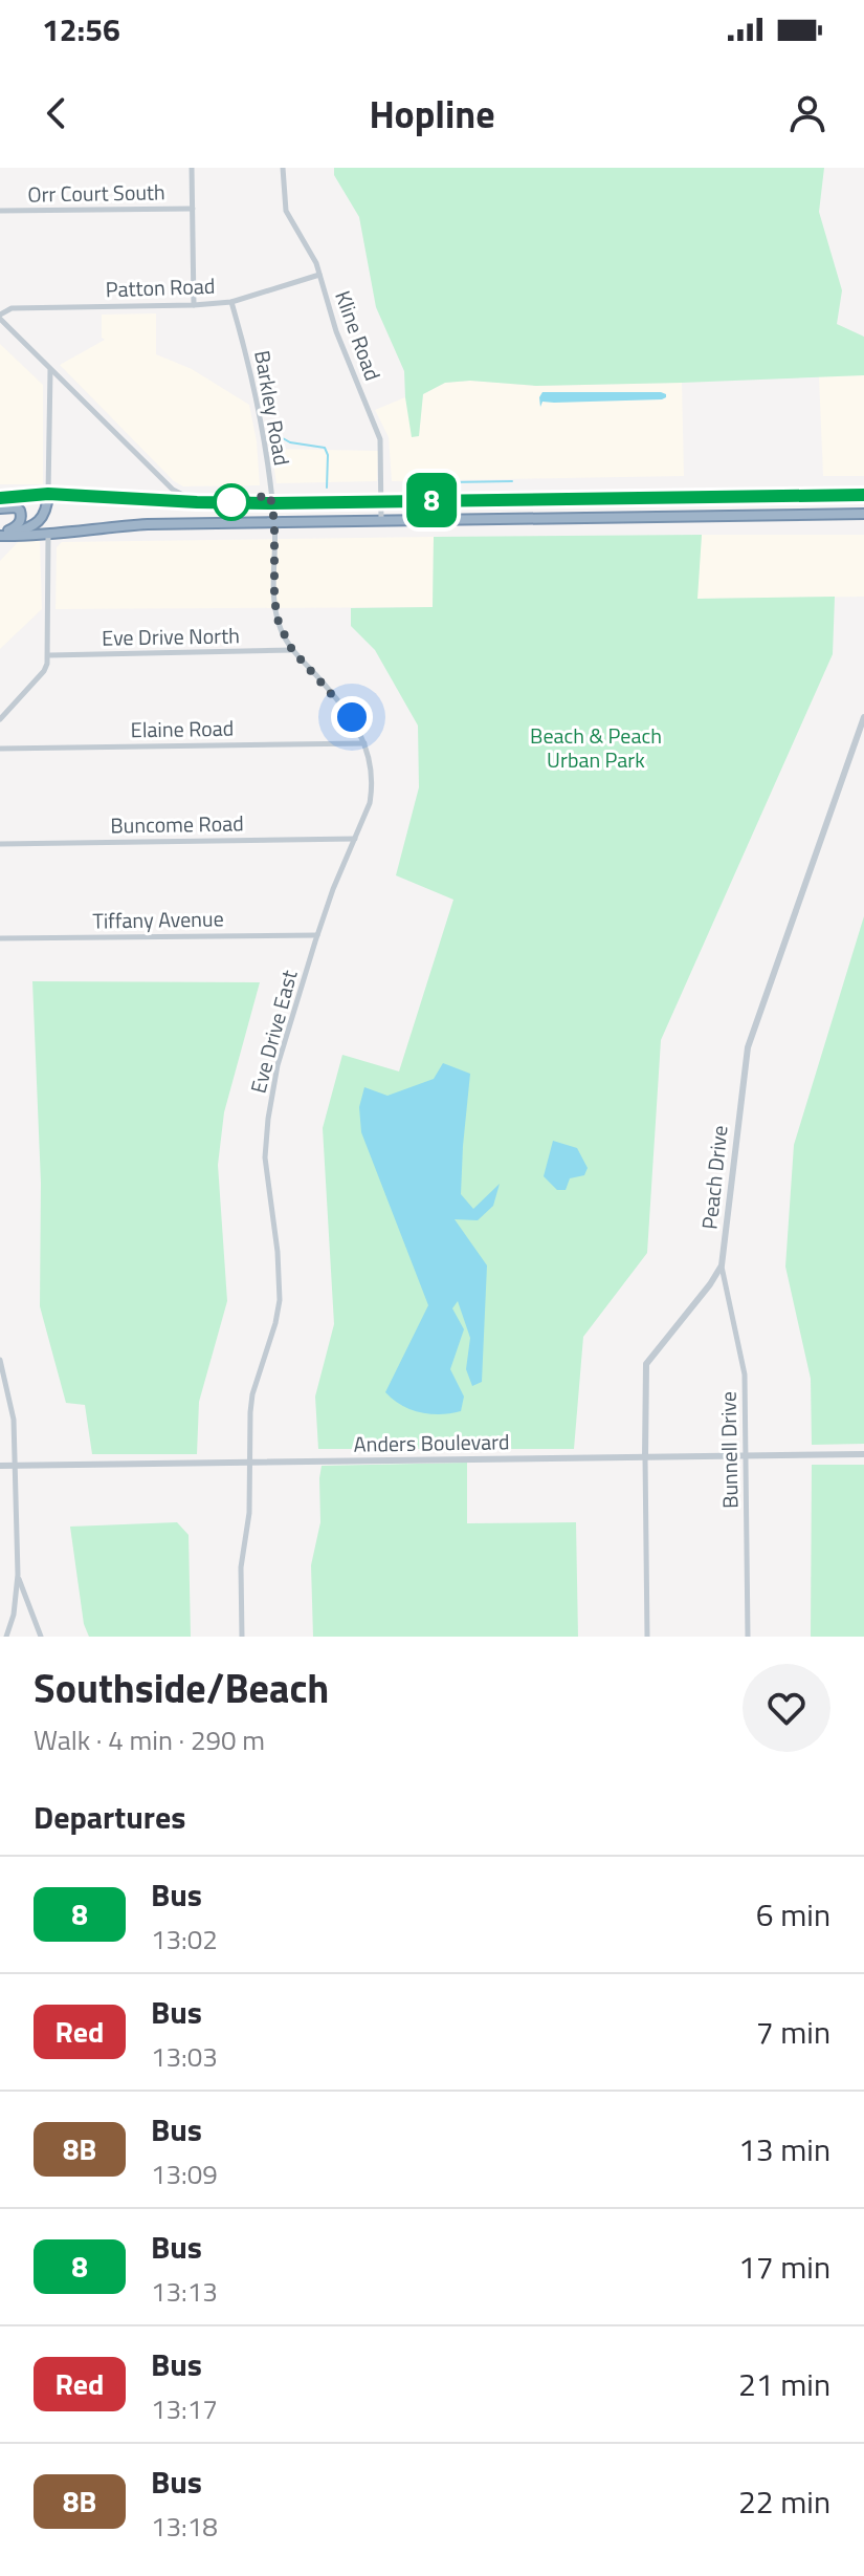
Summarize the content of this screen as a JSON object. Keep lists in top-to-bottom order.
{
  "streets": {
    "street": [
      "Orr Court South",
      "Patton Road",
      "Kline Road",
      "Barkley Road",
      "Eve Drive North",
      "Elaine Road",
      "Buncome Road",
      "Tiffany Avenue",
      "Eve Drive East",
      "Peach Drive",
      "Anders Boulevard",
      "Bunnell Drive"
    ]
  },
  "crossings": [
    ["Patton Road", "Kline Road"],
    ["Patton Road", "Barkley Road"],
    ["Barkley Road", "Eve Drive East"],
    ["Eve Drive North", "Eve Drive East"],
    ["Elaine Road", "Eve Drive East"],
    ["Buncome Road", "Eve Drive East"],
    ["Tiffany Avenue", "Eve Drive East"],
    ["Eve Drive East", "Anders Boulevard"],
    ["Peach Drive", "Anders Boulevard"],
    ["Peach Drive", "Bunnell Drive"],
    ["Anders Boulevard", "Bunnell Drive"]
  ],
  "parks": ["Beach & Peach Urban Park"],
  "lines": ["bus line 8"],
  "page": {
    "status": "12:56",
    "header": "Hopline",
    "on_map": "8",
    "heading": [
      ["Southside/Beach", "Walk · 4 min · 290 m"],
      "Departures"
    ],
    "list": [
      {
        "mark": "8",
        "name": "Bus",
        "note": "13:02",
        "value": "6 min"
      },
      {
        "mark": "Red",
        "name": "Bus",
        "note": "13:03",
        "value": "7 min"
      },
      {
        "mark": "8B",
        "name": "Bus",
        "note": "13:09",
        "value": "13 min"
      },
      {
        "mark": "8",
        "name": "Bus",
        "note": "13:13",
        "value": "17 min"
      },
      {
        "mark": "Red",
        "name": "Bus",
        "note": "13:17",
        "value": "21 min"
      },
      {
        "mark": "8B",
        "name": "Bus",
        "note": "13:18",
        "value": "22 min"
      }
    ]
  }
}
